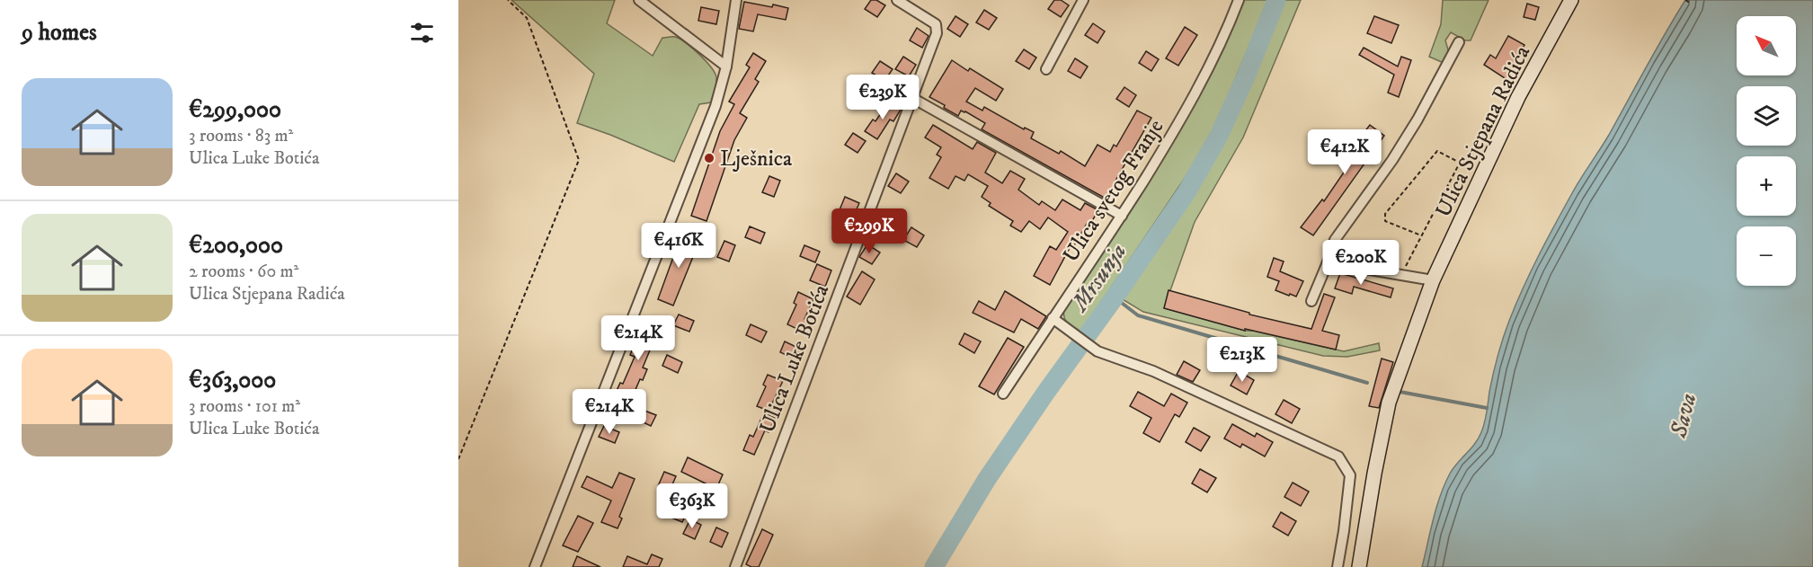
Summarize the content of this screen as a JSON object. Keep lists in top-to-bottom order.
{
  "streets": {
    "main road": ["Ulica Stjepana Radića"],
    "street": ["Ulica svetog Franje", "Ulica Luke Botića"]
  },
  "water": ["Mrsunja", "Sava"],
  "places": ["Lješnica"],
  "north": "top left",
  "page": {
    "heading": "9 homes",
    "map_buttons": ["+", "−"],
    "list": [
      {
        "name": "€299,000",
        "note": "3 rooms · 83 m² · Ulica Luke Botića"
      },
      {
        "name": "€200,000",
        "note": "2 rooms · 60 m² · Ulica Stjepana Radića"
      },
      {
        "name": "€363,000",
        "note": "3 rooms · 101 m² · Ulica Luke Botića"
      }
    ],
    "price": [
      "€239K",
      "€412K",
      "€299K",
      "€416K",
      "€200K",
      "€214K",
      "€213K",
      "€214K",
      "€363K"
    ]
  }
}
